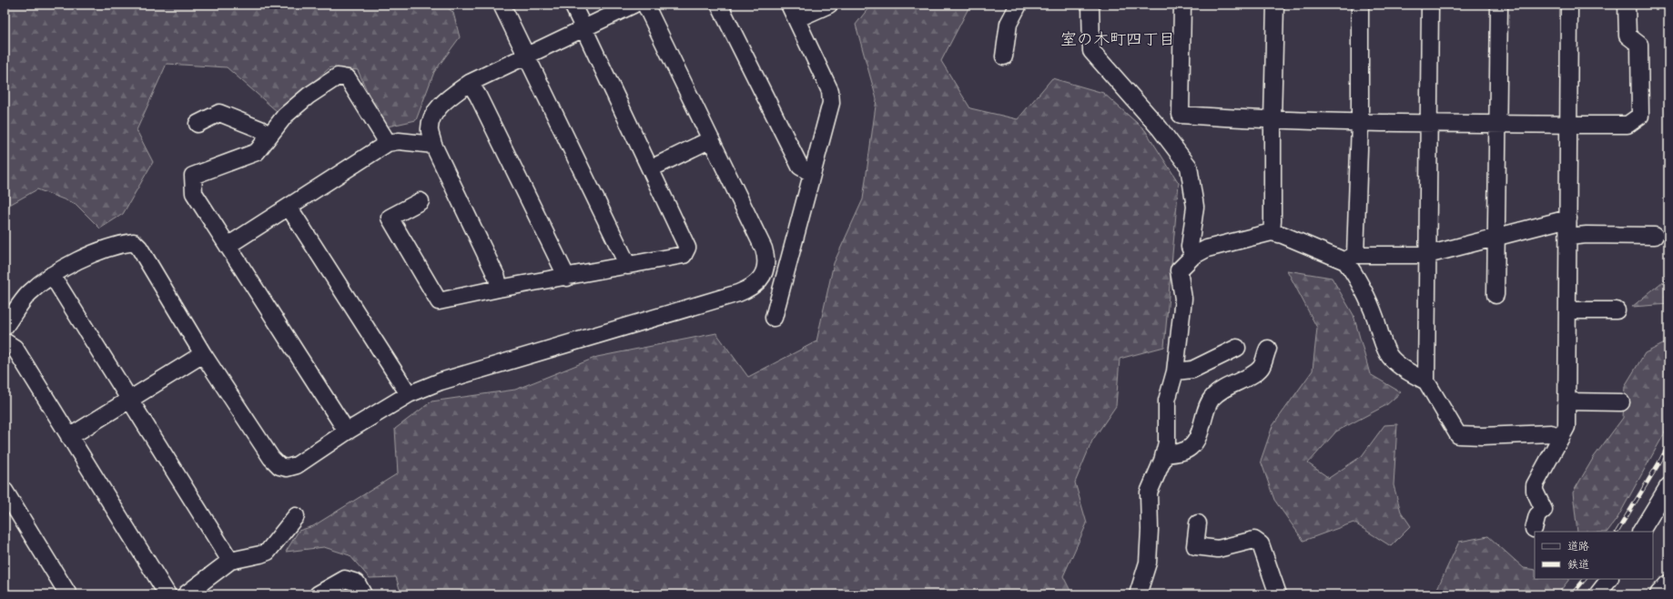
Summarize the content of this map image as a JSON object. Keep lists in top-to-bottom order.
{
  "districts": ["室の木町四丁目"],
  "legend": ["道路", "鉄道"]
}
